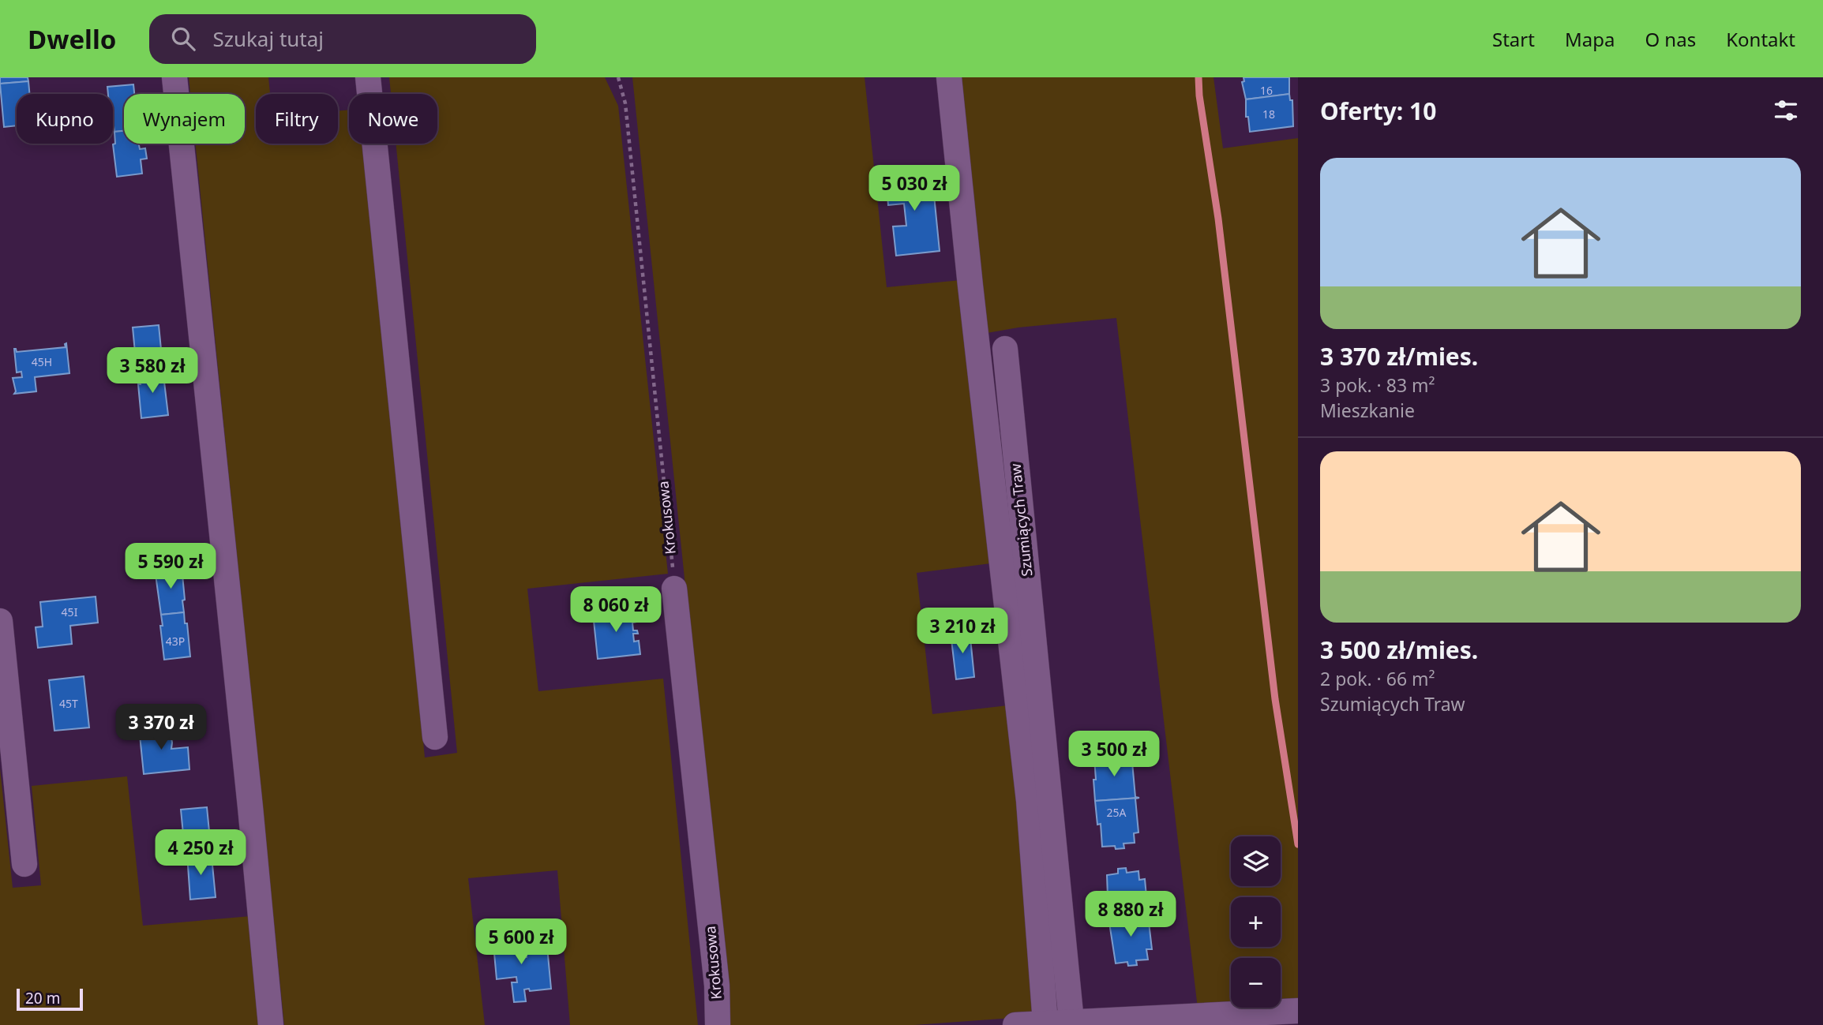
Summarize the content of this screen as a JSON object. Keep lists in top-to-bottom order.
{
  "streets": {
    "street": ["Krokusowa", "Szumiących Traw"]
  },
  "house_numbers": [
    "16",
    "18",
    "45H",
    "45I",
    "43P",
    "45T",
    "25A"
  ],
  "scale_bar": "20 m",
  "page": {
    "header": "Dwello",
    "search": "Szukaj tutaj",
    "nav": [
      "Start",
      "Mapa",
      "O nas",
      "Kontakt"
    ],
    "heading": "Oferty: 10",
    "chip": [
      "Kupno",
      "Wynajem",
      "Filtry",
      "Nowe"
    ],
    "list": [
      {
        "name": "3 370 zł/mies.",
        "note": "3 pok. · 83 m² · Mieszkanie"
      },
      {
        "name": "3 500 zł/mies.",
        "note": "2 pok. · 66 m² · Szumiących Traw"
      }
    ],
    "price": [
      "5 030 zł",
      "3 580 zł",
      "5 590 zł",
      "8 060 zł",
      "3 210 zł",
      "3 370 zł",
      "3 500 zł",
      "4 250 zł",
      "8 880 zł",
      "5 600 zł"
    ],
    "map_buttons": ["+", "−"],
    "scale": "20 m"
  }
}
